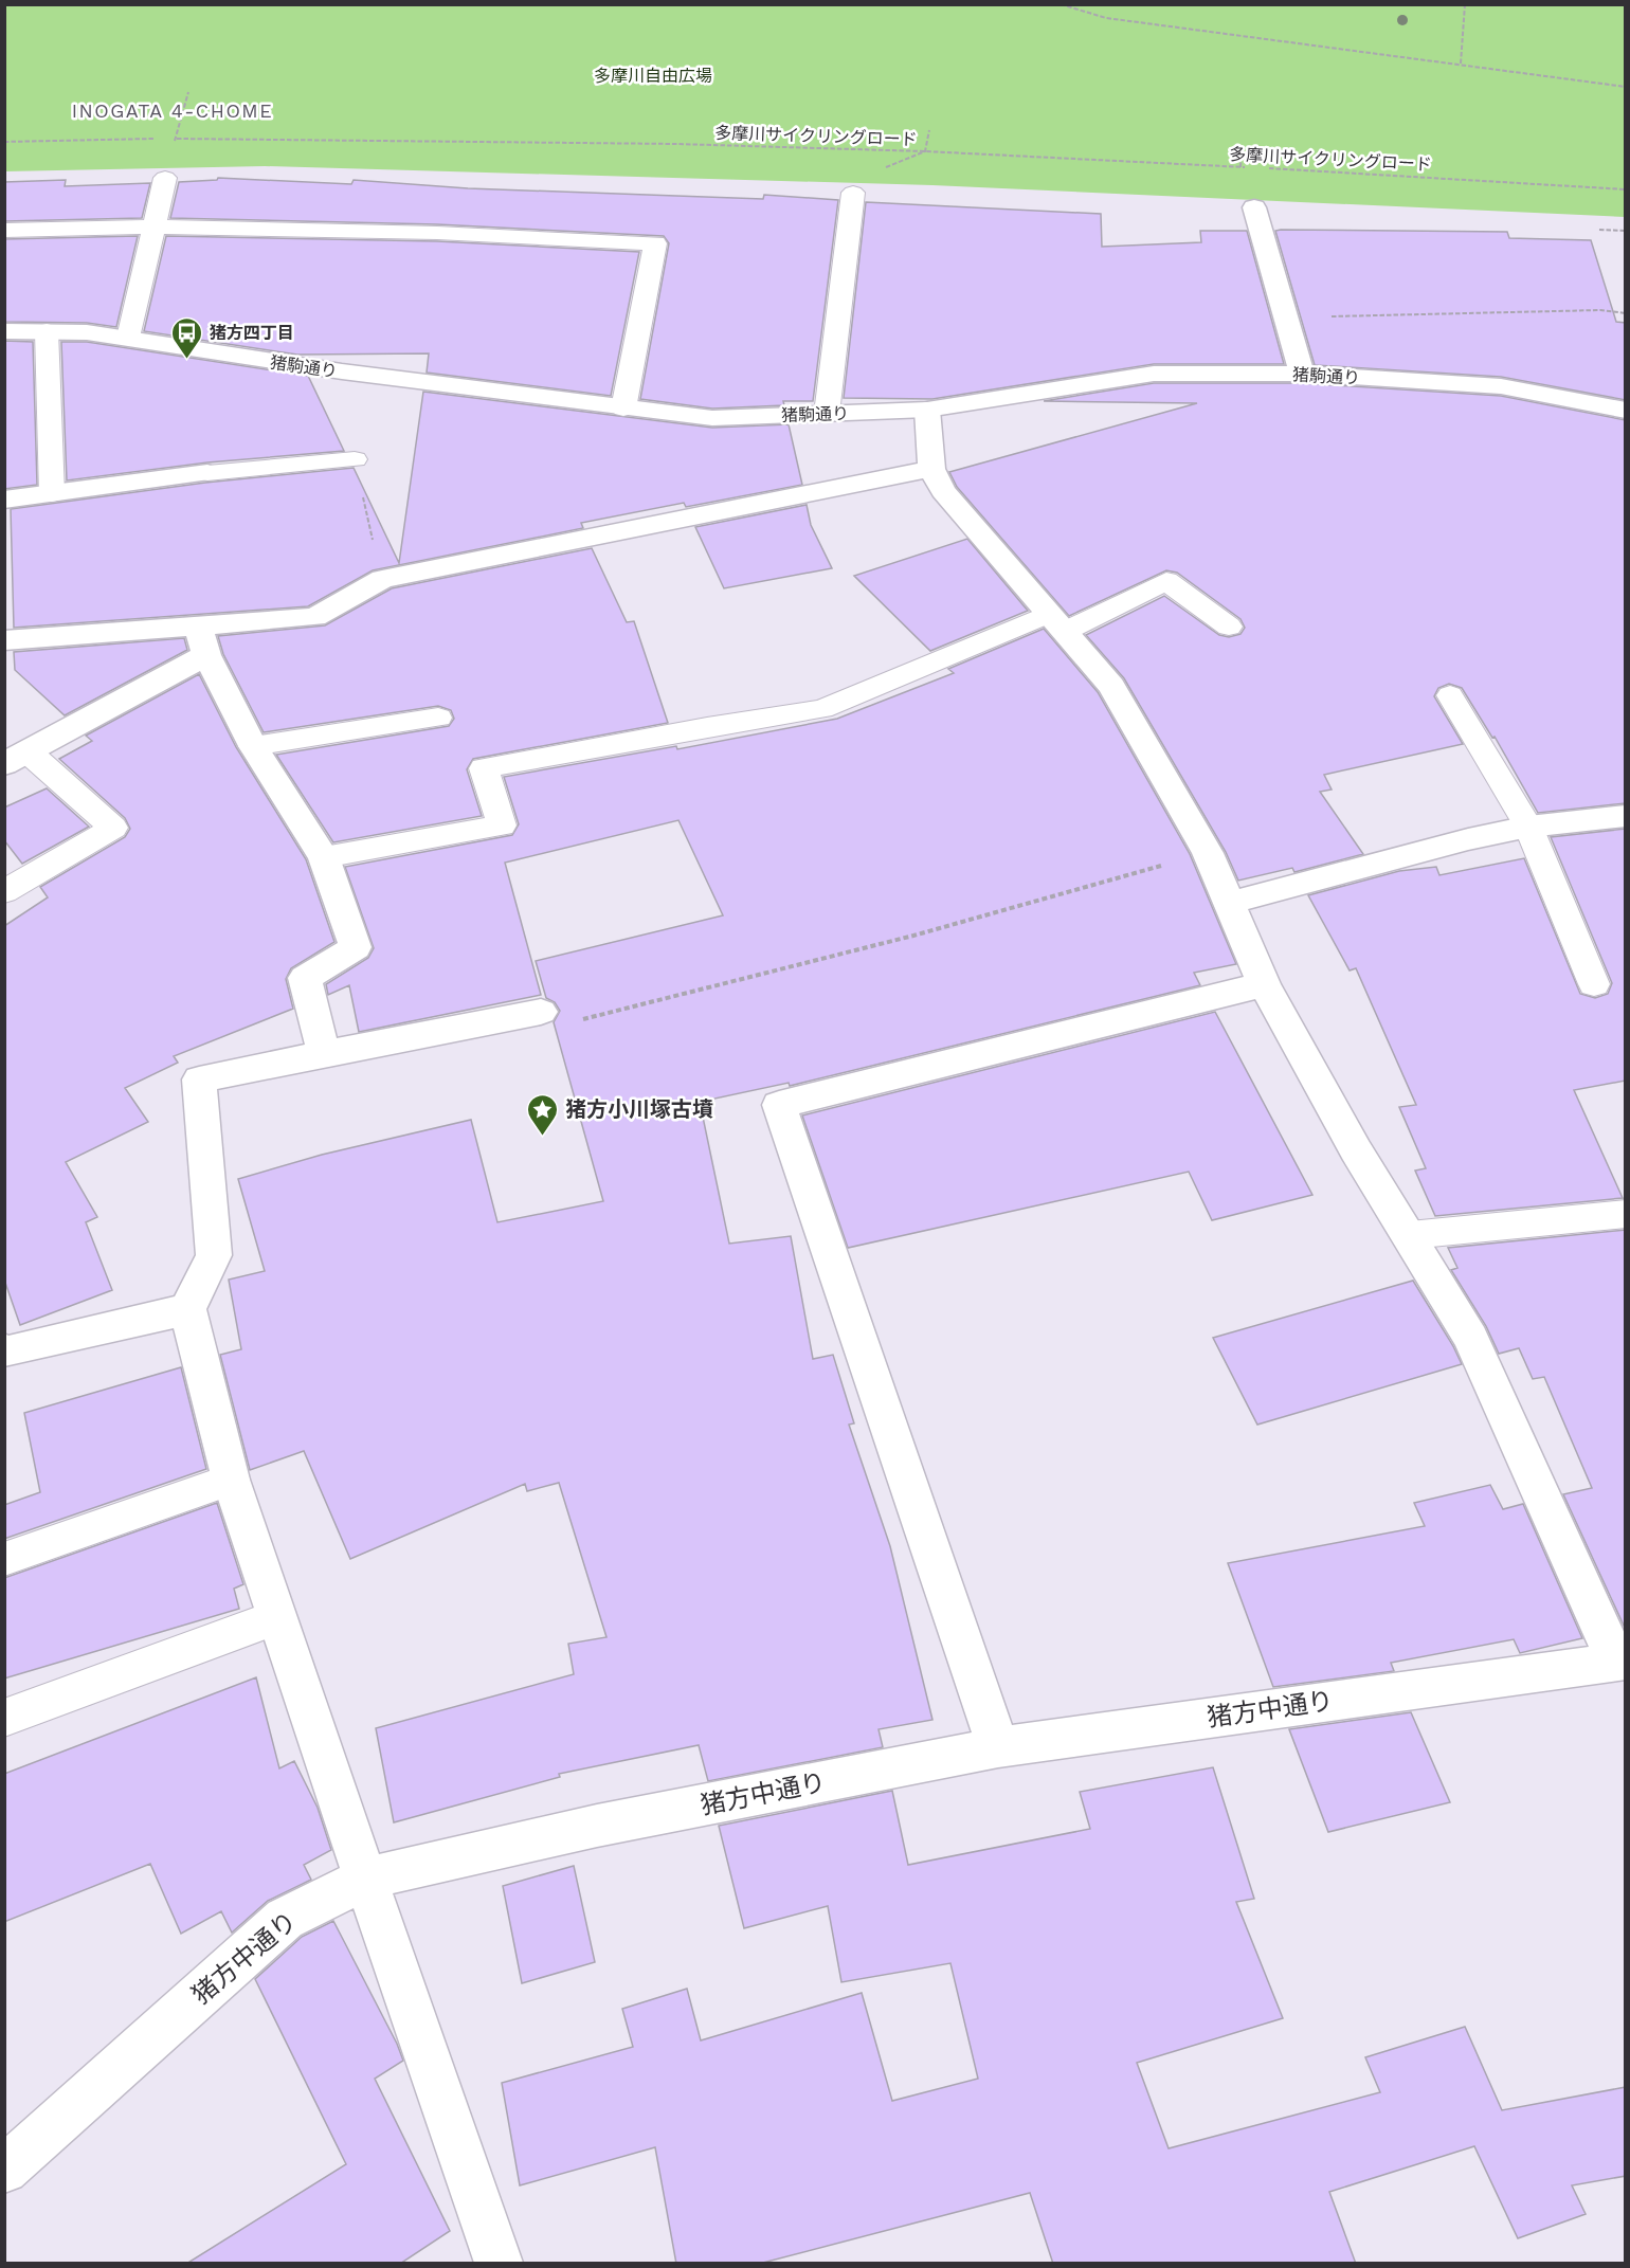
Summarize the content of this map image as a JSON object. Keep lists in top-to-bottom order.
{
  "streets": {
    "street": ["猪駒通り", "猪方中通り"],
    "path": ["多摩川サイクリングロード"]
  },
  "districts": ["INOGATA 4-CHOME"],
  "parks": ["多摩川自由広場"],
  "places": {
    "bus stop": ["猪方四丁目"],
    "place": ["猪方小川塚古墳"]
  }
}
